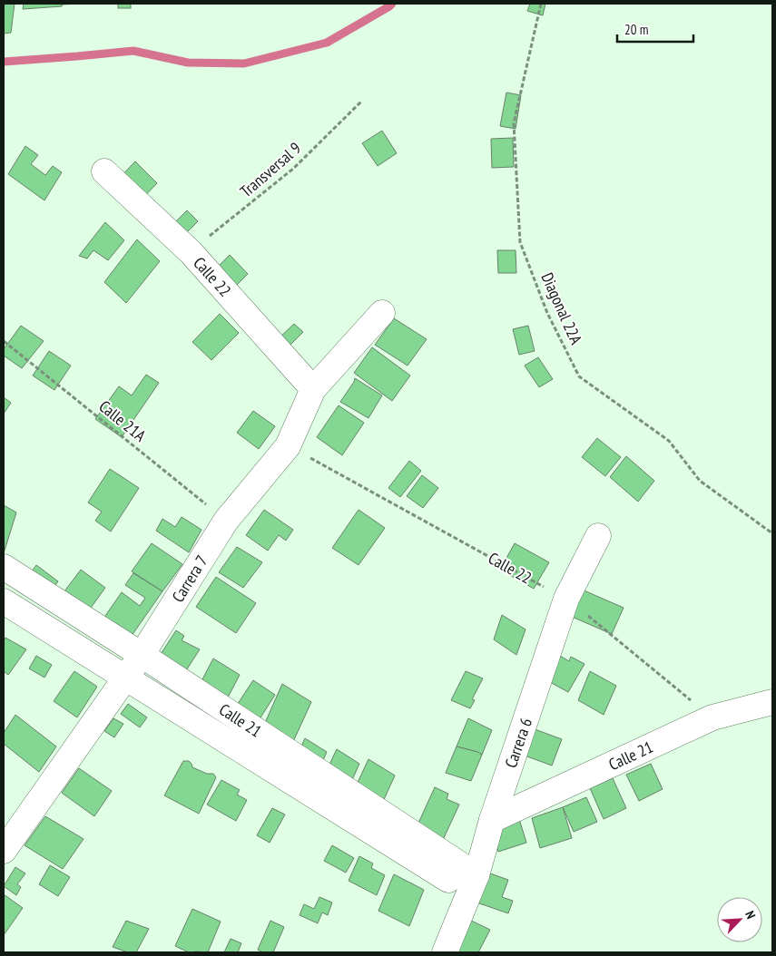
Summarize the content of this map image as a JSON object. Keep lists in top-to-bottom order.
{
  "streets": {
    "street": [
      "Calle 22",
      "Carrera 7",
      "Calle 21",
      "Carrera 6"
    ],
    "path": ["Transversal 9", "Diagonal 22A", "Calle 21A"]
  },
  "crossings": [
    ["Transversal 9", "Calle 22"],
    ["Calle 22", "Carrera 7"],
    ["Calle 22", "Calle 21"],
    ["Calle 22", "Carrera 6"],
    ["Calle 21A", "Carrera 7"],
    ["Carrera 7", "Calle 21"],
    ["Calle 21", "Carrera 6"]
  ],
  "scale_bar": "20 m",
  "north": "top right"
}
